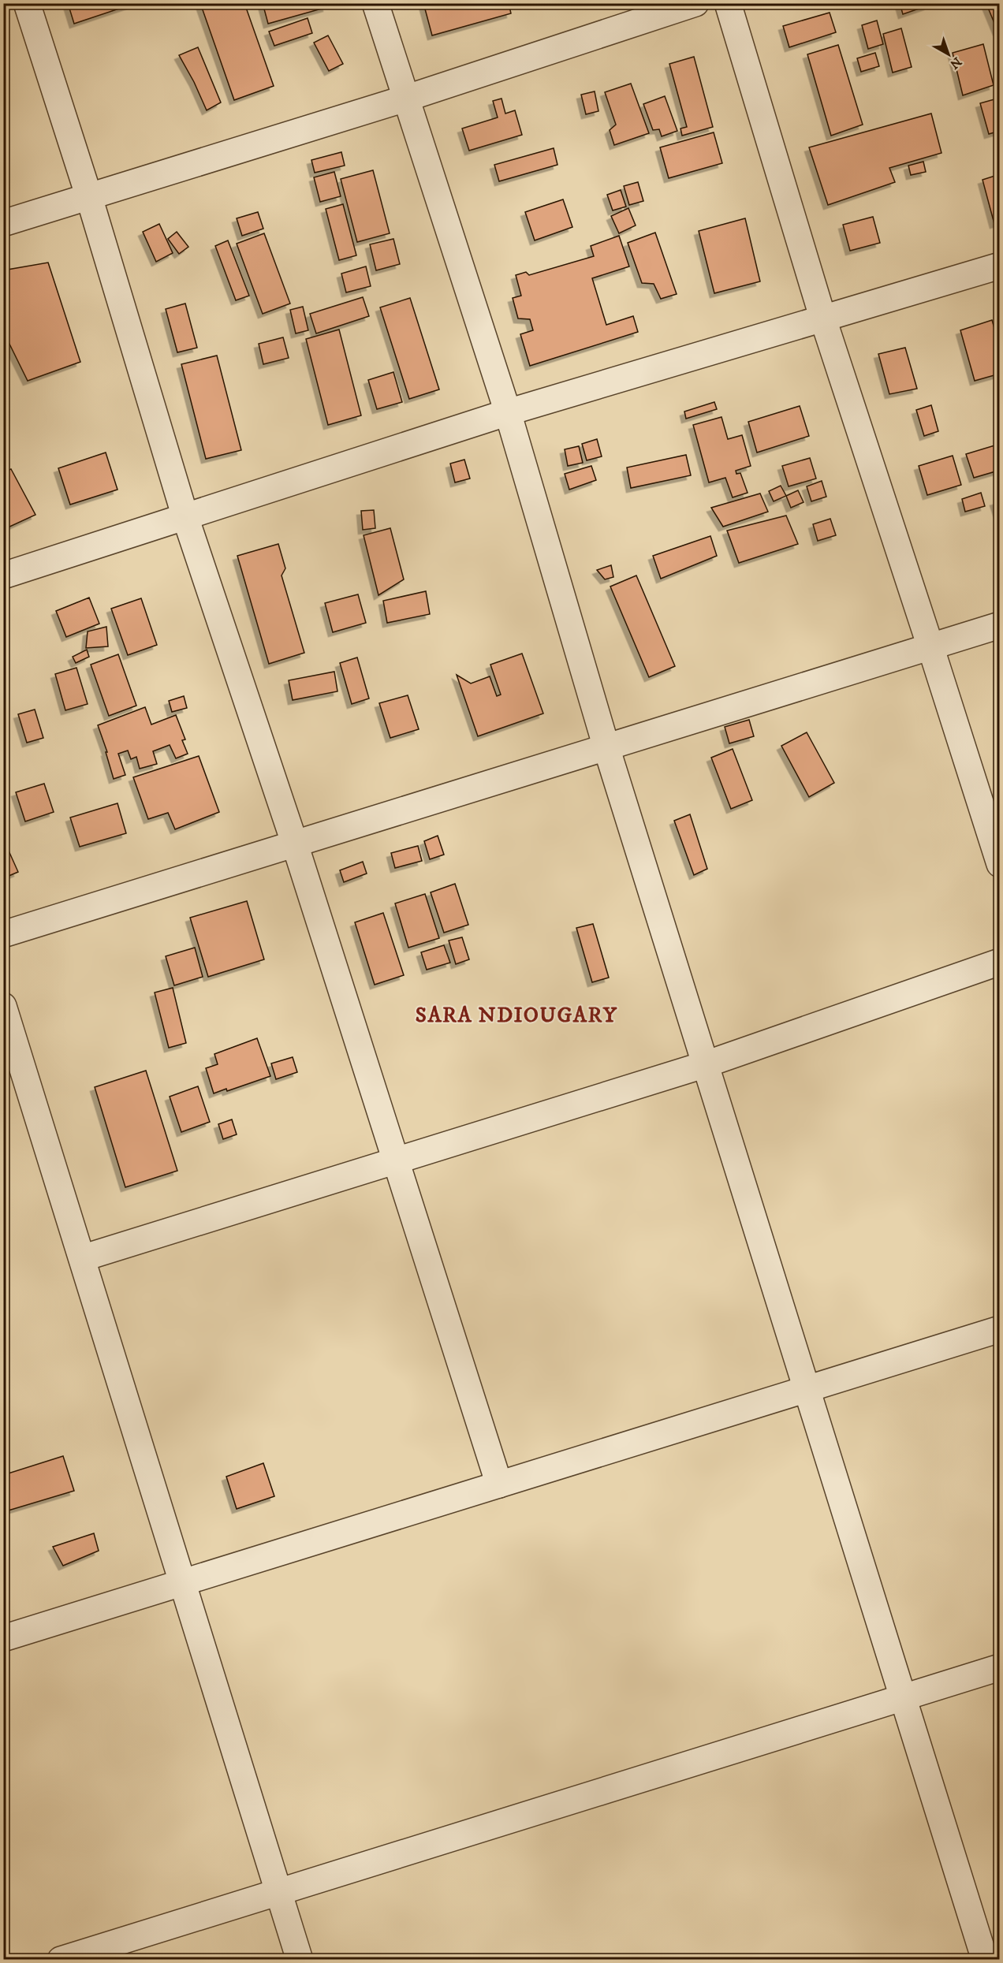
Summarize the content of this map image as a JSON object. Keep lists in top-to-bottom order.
{
  "districts": ["SARA NDIOUGARY"],
  "north": "bottom right"
}
